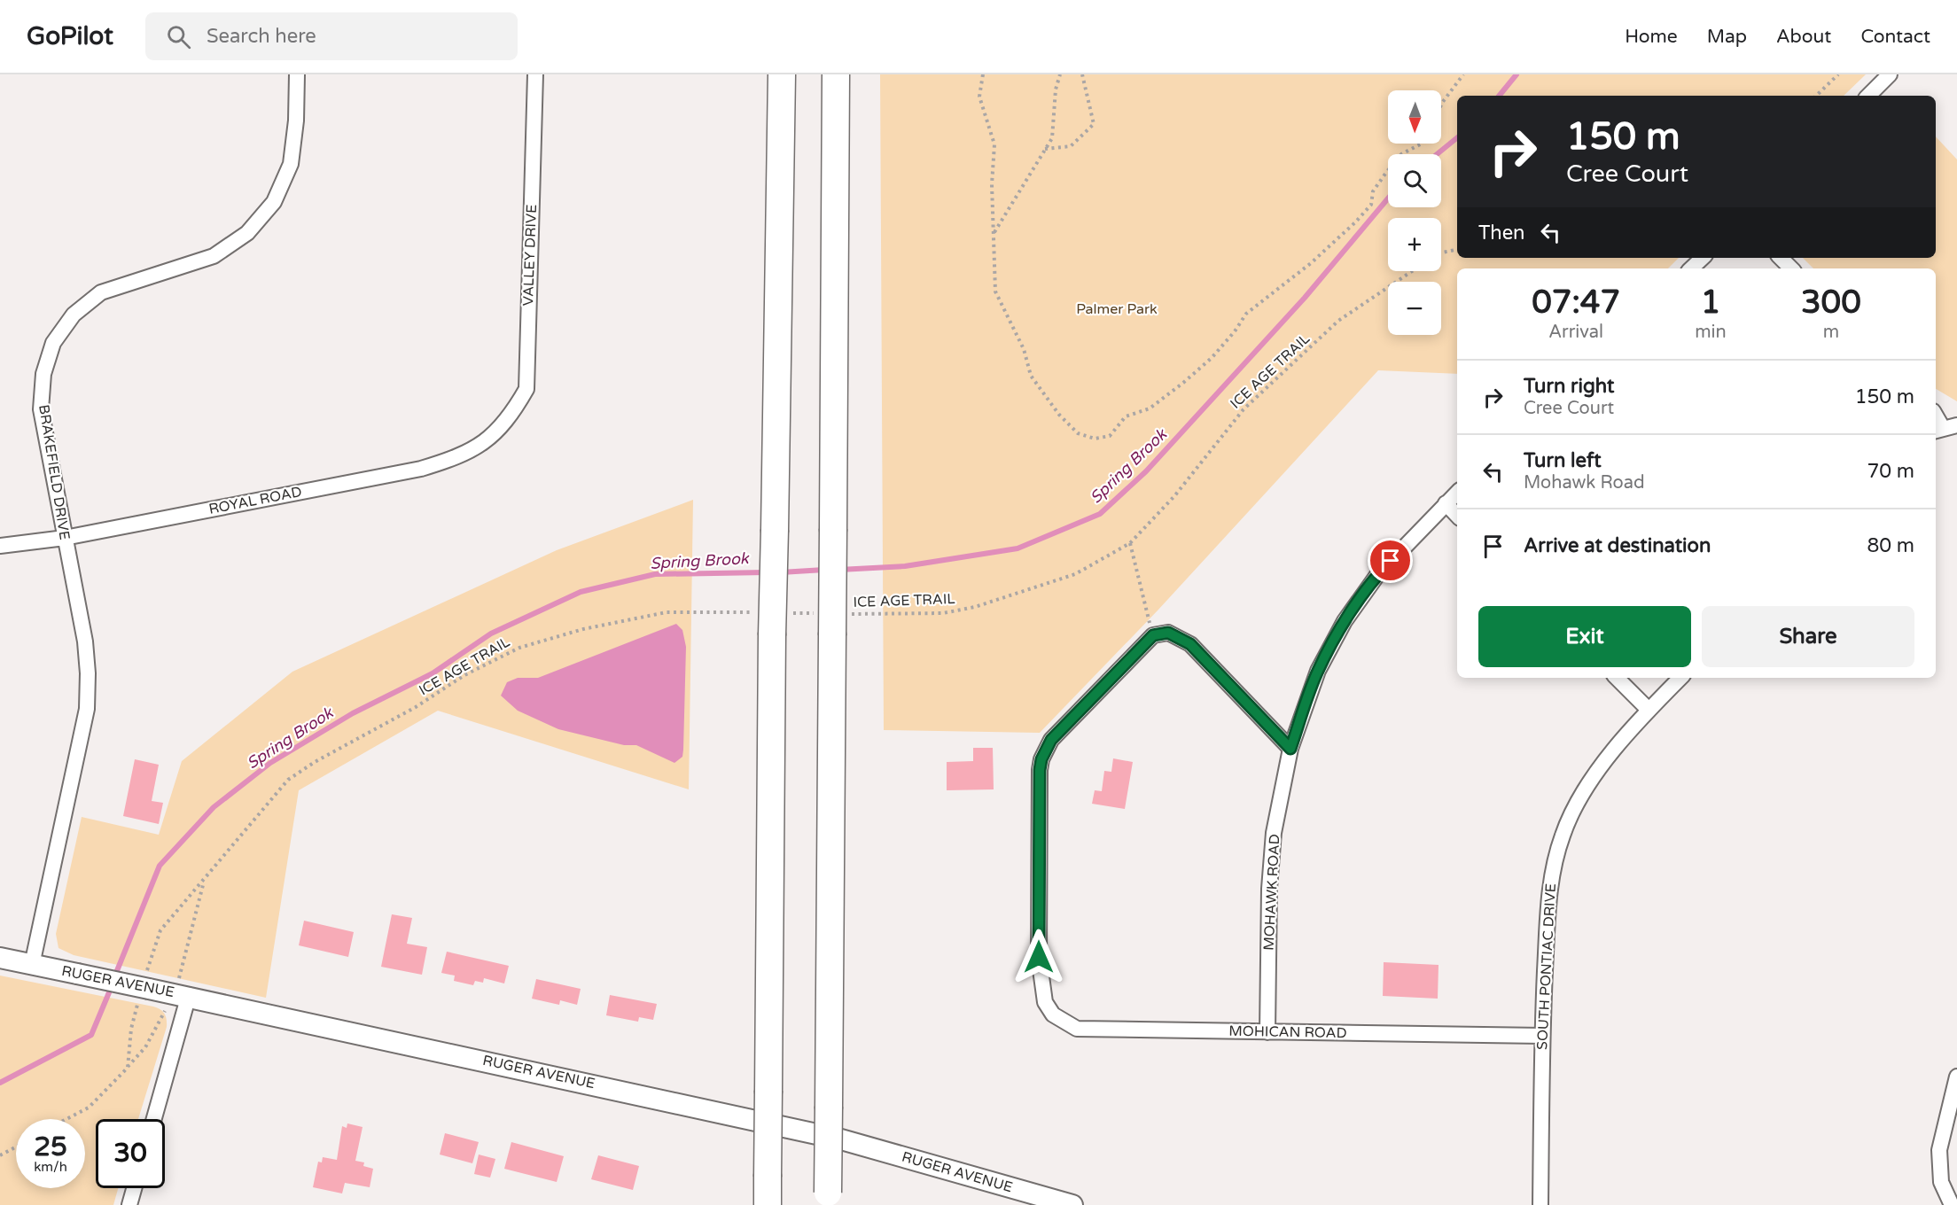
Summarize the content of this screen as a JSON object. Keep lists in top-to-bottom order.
{
  "streets": {
    "street": [
      "VALLEY DRIVE",
      "BRAKEFIELD DRIVE",
      "ROYAL ROAD",
      "MOHAWK ROAD",
      "SOUTH PONTIAC DRIVE",
      "RUGER AVENUE",
      "MOHICAN ROAD"
    ],
    "path": ["ICE AGE TRAIL"]
  },
  "crossings": [
    ["VALLEY DRIVE", "ROYAL ROAD"],
    ["ICE AGE TRAIL", "RUGER AVENUE"],
    ["BRAKEFIELD DRIVE", "ROYAL ROAD"],
    ["BRAKEFIELD DRIVE", "RUGER AVENUE"],
    ["MOHAWK ROAD", "MOHICAN ROAD"],
    ["SOUTH PONTIAC DRIVE", "MOHICAN ROAD"]
  ],
  "water": ["Spring Brook"],
  "parks": ["Palmer Park"],
  "north": "bottom",
  "page": {
    "header": "GoPilot",
    "search": "Search here",
    "nav": [
      "Home",
      "Map",
      "About",
      "Contact"
    ],
    "map_buttons": ["+", "−"],
    "turn": ["150 m", "Cree Court"],
    "then": "Then",
    "eta": [
      "07:47",
      "Arrival",
      "1",
      "min",
      "300",
      "m"
    ],
    "list": [
      {
        "name": "Turn right",
        "note": "Cree Court",
        "value": "150 m"
      },
      {
        "name": "Turn left",
        "note": "Mohawk Road",
        "value": "70 m"
      },
      {
        "name": "Arrive at destination",
        "value": "80 m"
      }
    ],
    "buttons": ["Exit", "Share"],
    "speed": "25 km/h",
    "limit": "30"
  }
}
